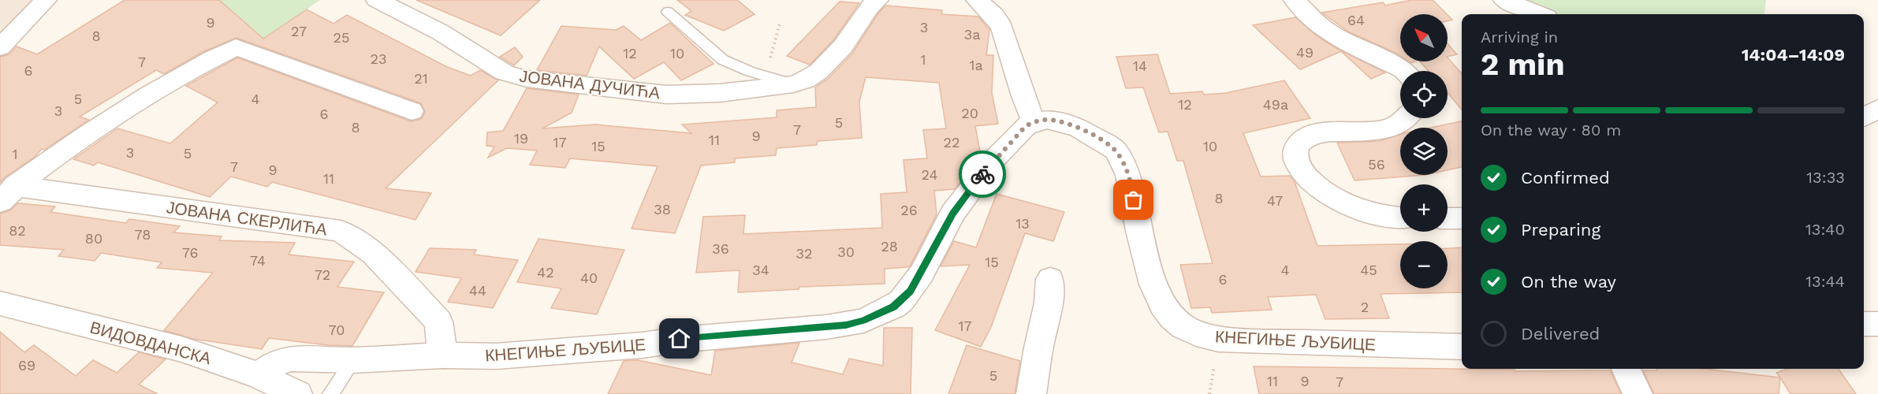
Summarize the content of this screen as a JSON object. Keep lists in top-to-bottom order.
{
  "streets": {
    "street": [
      "ЈОВАНА ДУЧИЋА",
      "ЈОВАНА СКЕРЛИЋА",
      "КНЕГИЊЕ ЉУБИЦЕ",
      "ВИДОВДАНСКА"
    ]
  },
  "crossings": [
    ["ЈОВАНА СКЕРЛИЋА", "КНЕГИЊЕ ЉУБИЦЕ"],
    ["КНЕГИЊЕ ЉУБИЦЕ", "ВИДОВДАНСКА"]
  ],
  "house_numbers": [
    "64",
    "9",
    "3",
    "27",
    "3a",
    "8",
    "25",
    "49",
    "12",
    "10",
    "23",
    "1",
    "7",
    "1a",
    "14",
    "6",
    "21",
    "5",
    "4",
    "12",
    "49a",
    "3",
    "20",
    "6",
    "5",
    "8",
    "7",
    "9",
    "19",
    "11",
    "17",
    "22",
    "15",
    "10",
    "3",
    "5",
    "1",
    "56",
    "7",
    "9",
    "24",
    "11",
    "8",
    "47",
    "38",
    "26",
    "13",
    "82",
    "78",
    "80",
    "28",
    "36",
    "30",
    "76",
    "32",
    "74",
    "15",
    "34",
    "4",
    "45",
    "42",
    "72",
    "40",
    "6",
    "44",
    "2",
    "17",
    "70",
    "69",
    "5",
    "11",
    "9",
    "7"
  ],
  "north": "top left",
  "page": {
    "map_buttons": ["+", "−"],
    "heading": ["2 min", "Arriving in", "14:04–14:09"],
    "bar": "On the way · 80 m",
    "list": [
      ["Confirmed", "13:33"],
      ["Preparing", "13:40"],
      ["On the way", "13:44"],
      "Delivered"
    ]
  }
}
